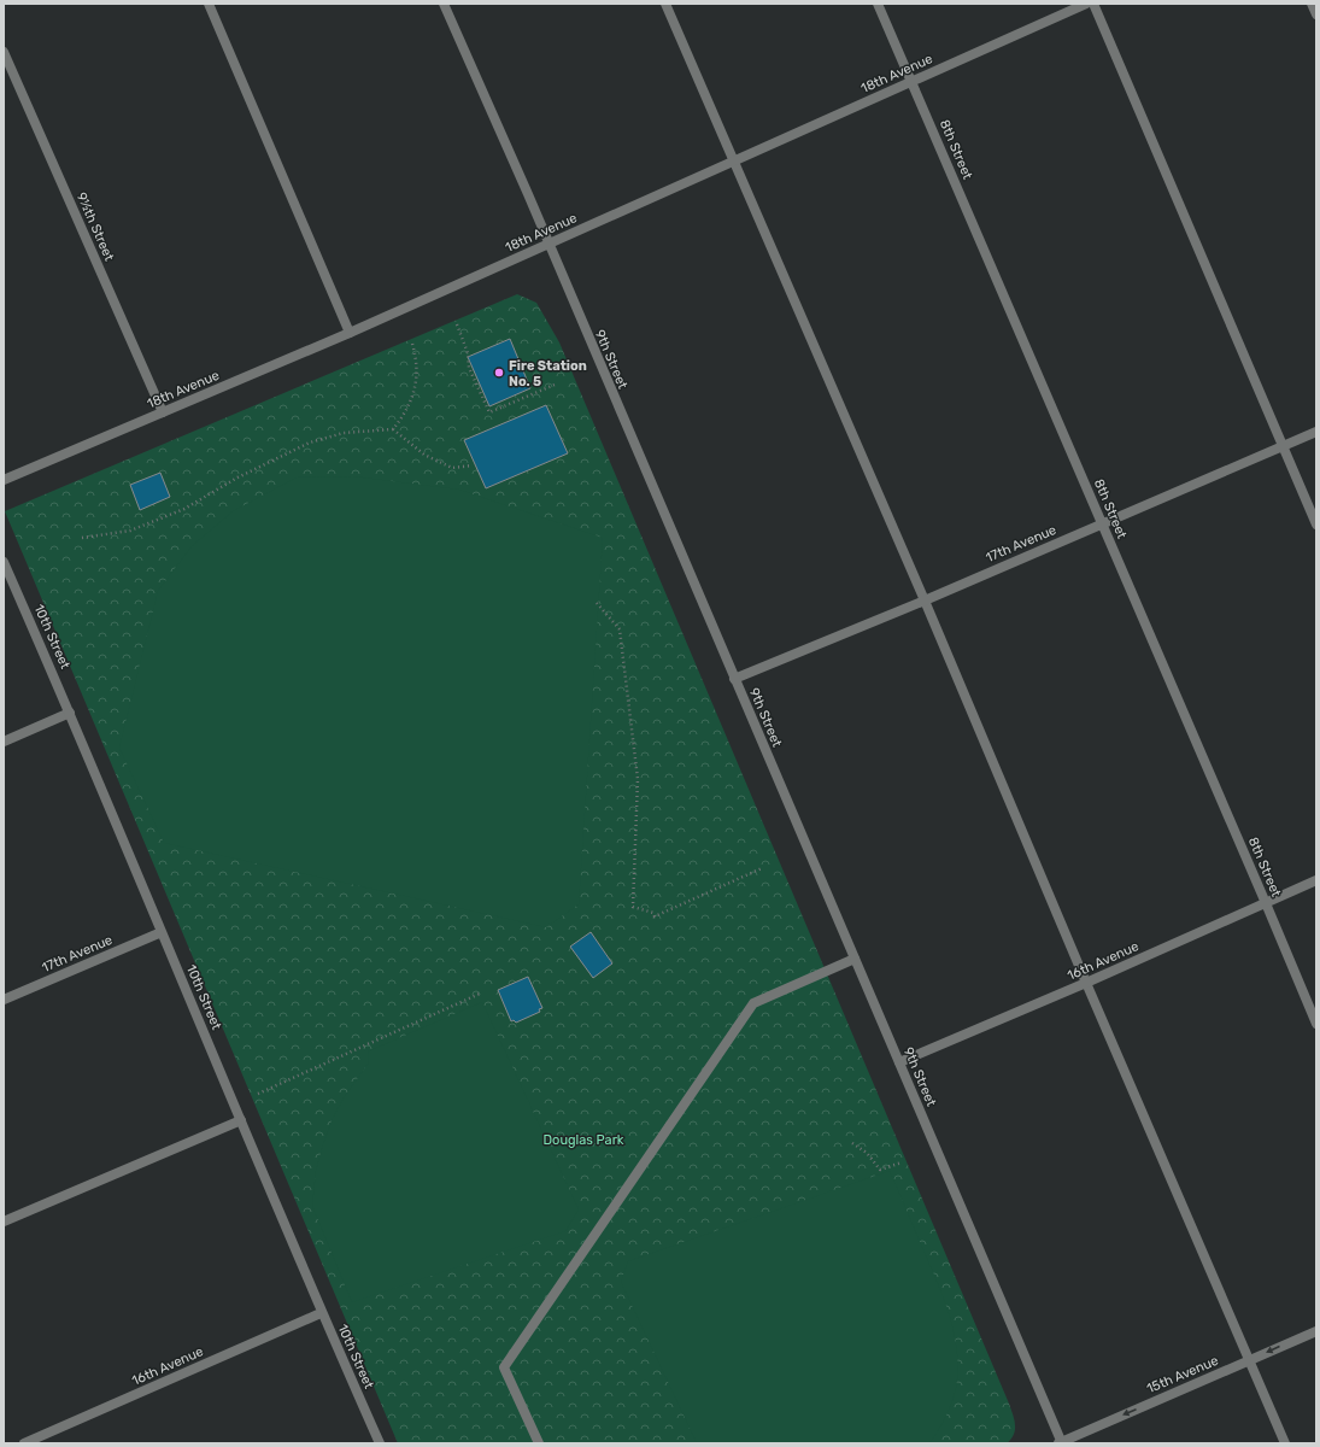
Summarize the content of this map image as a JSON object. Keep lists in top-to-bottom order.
{
  "streets": {
    "street": [
      "18th Avenue",
      "8th Street",
      "9½th Street",
      "9th Street",
      "17th Avenue",
      "10th Street",
      "16th Avenue",
      "15th Avenue"
    ]
  },
  "crossings": [
    ["18th Avenue", "8th Street"],
    ["18th Avenue", "9½th Street"],
    ["18th Avenue", "9th Street"],
    ["8th Street", "17th Avenue"],
    ["8th Street", "16th Avenue"],
    ["9th Street", "17th Avenue"],
    ["9th Street", "16th Avenue"],
    ["9th Street", "15th Avenue"],
    ["17th Avenue", "10th Street"],
    ["10th Street", "16th Avenue"]
  ],
  "one_way": ["15th Avenue"],
  "parks": ["Douglas Park"],
  "places": ["Fire Station No. 5"]
}
